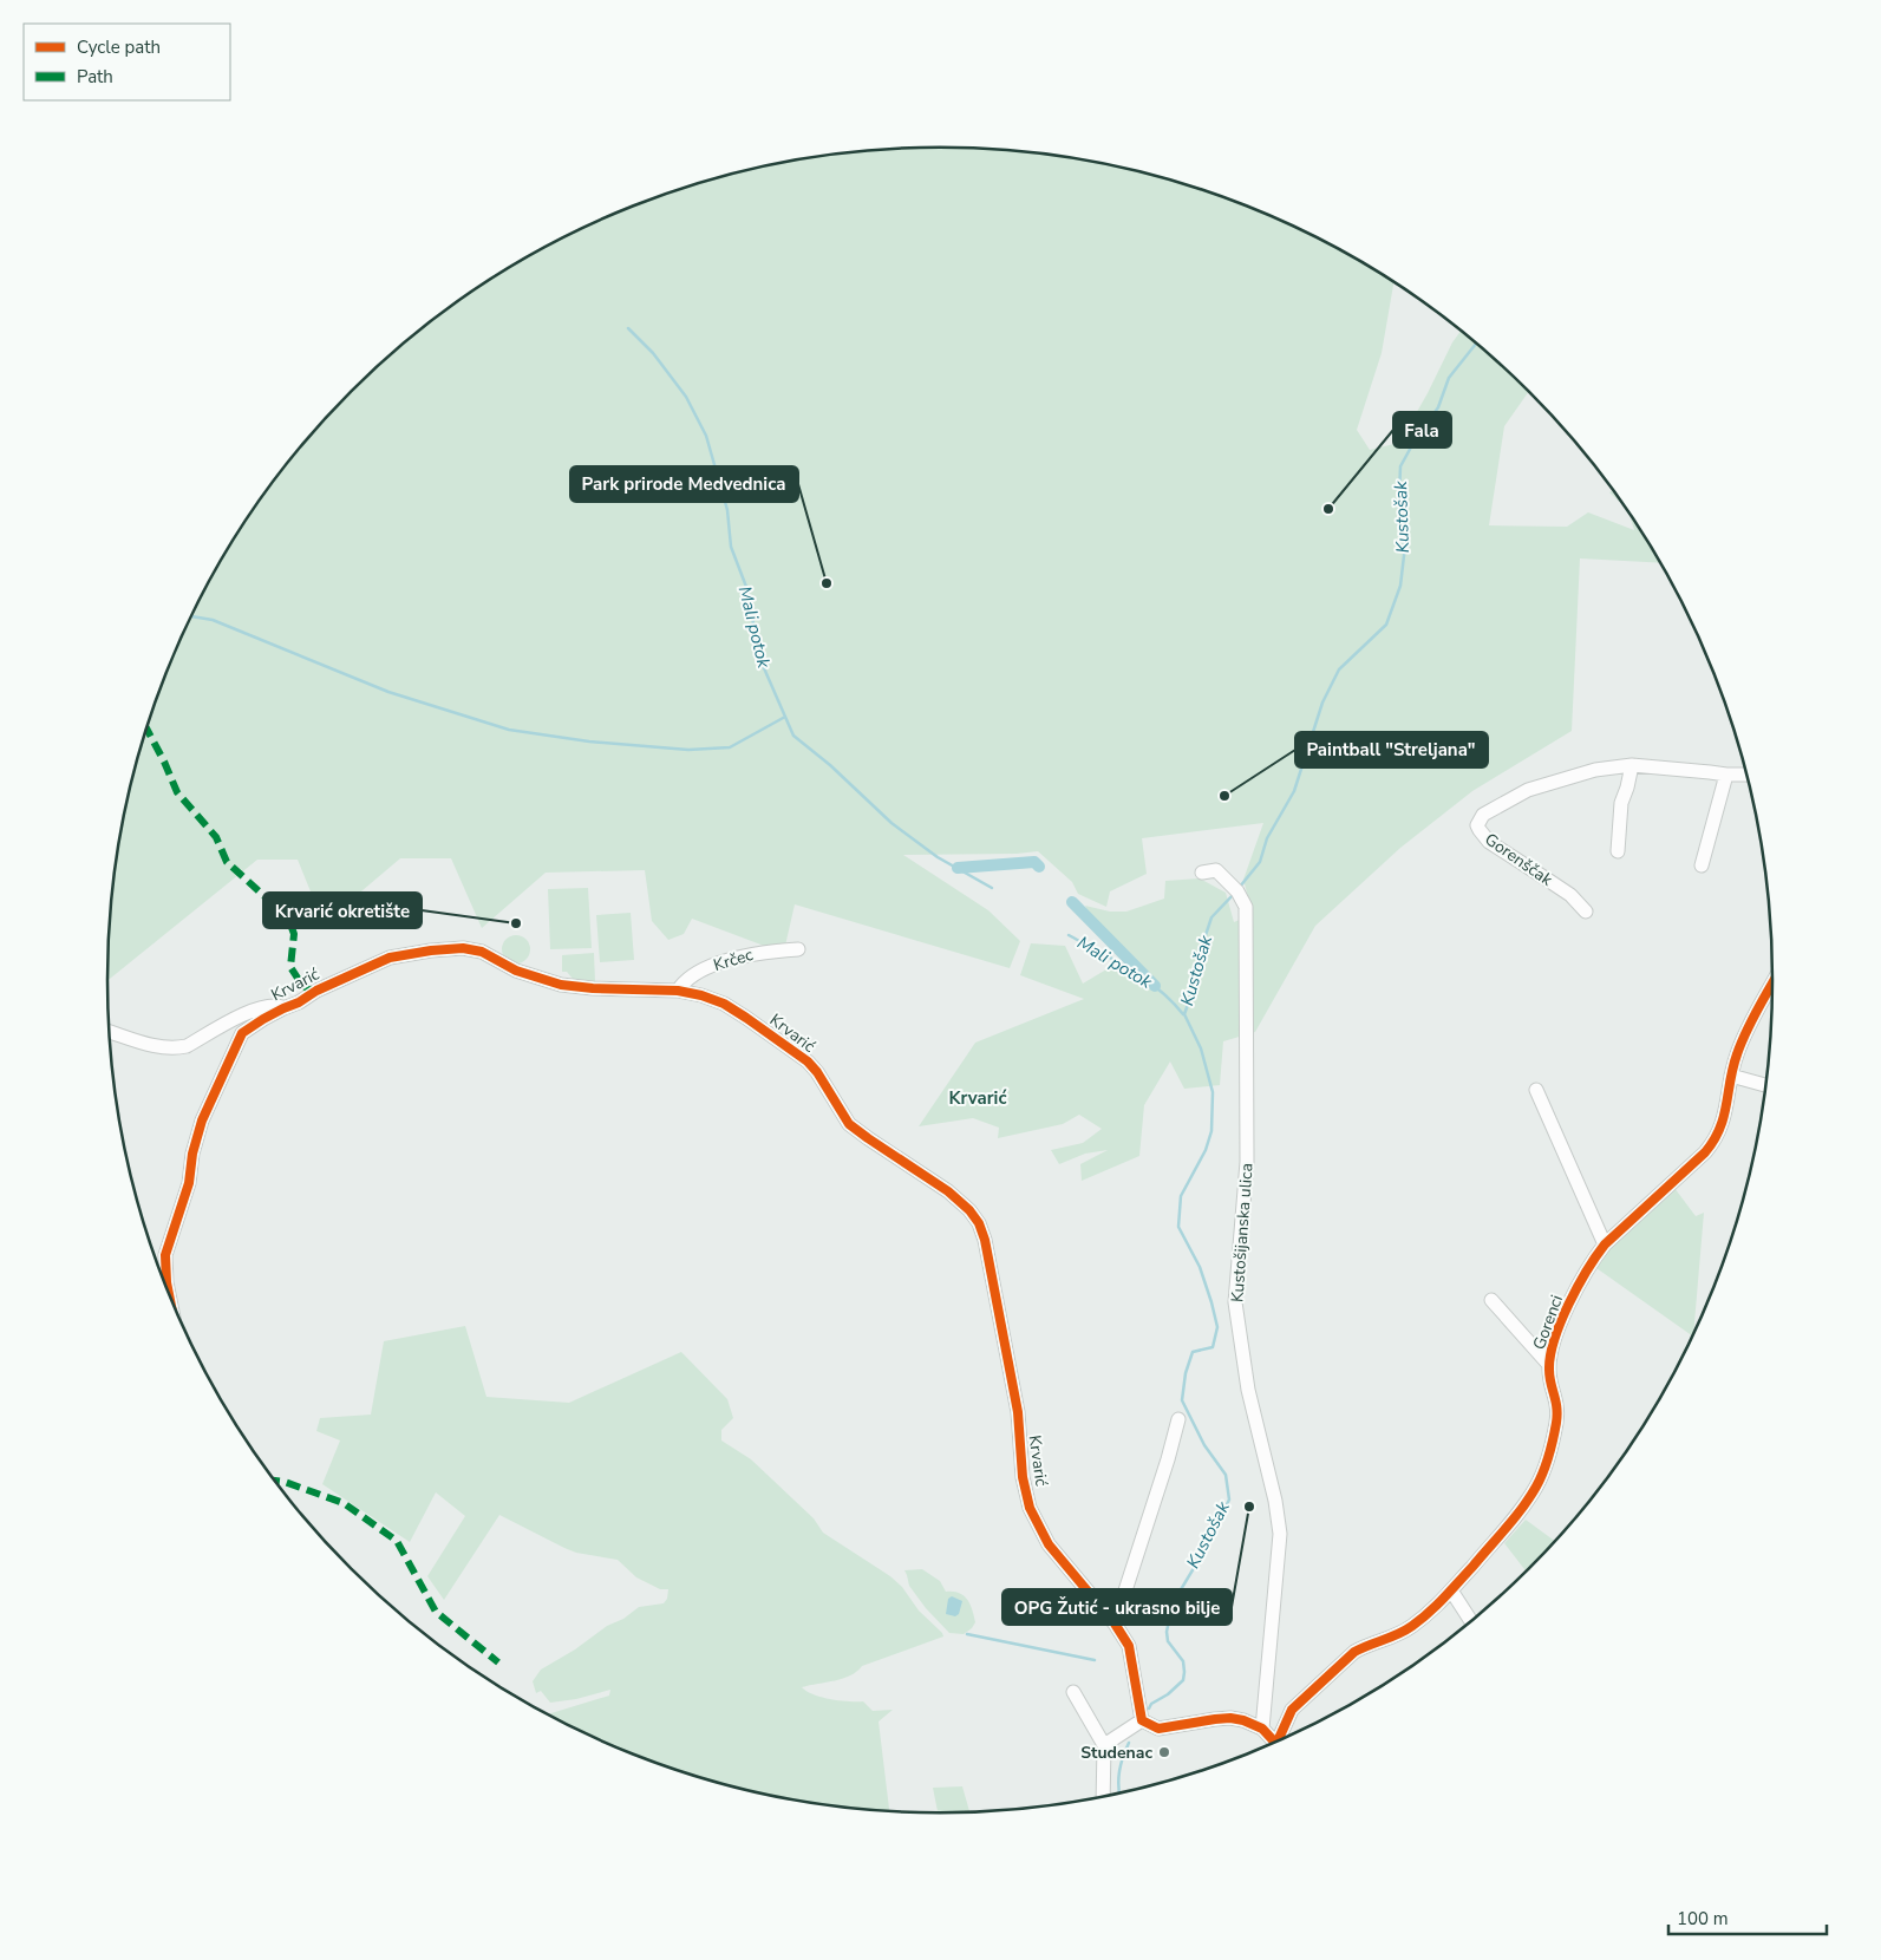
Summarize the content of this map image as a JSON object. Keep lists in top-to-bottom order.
{
  "streets": {
    "street": [
      "Gorenščak",
      "Krčec",
      "Krvarić",
      "Kustošijanska ulica",
      "Gorenci"
    ]
  },
  "crossings": [
    ["Krčec", "Krvarić"]
  ],
  "districts": ["Krvarić"],
  "water": ["Kustošak", "Mali potok"],
  "places": [
    "Fala",
    "Park prirode Medvednica",
    "Paintball \"Streljana\"",
    "Krvarić okretište",
    "OPG Žutić - ukrasno bilje",
    "Studenac"
  ],
  "legend": ["Cycle path", "Path"],
  "scale_bar": "100 m"
}
